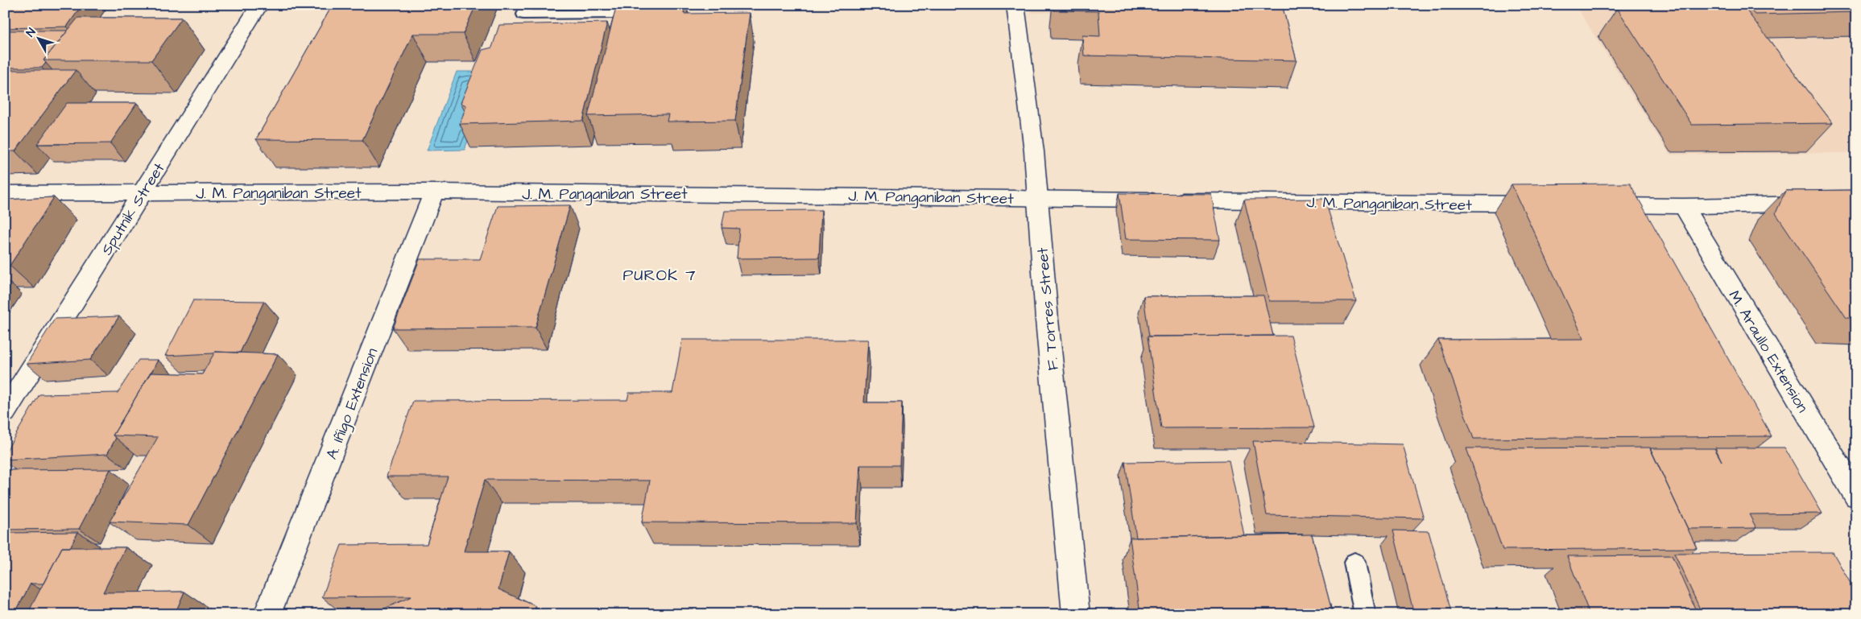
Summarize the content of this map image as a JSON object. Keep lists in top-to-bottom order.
{
  "streets": {
    "street": [
      "J. M. Panganiban Street",
      "Sputnik Street",
      "F. Torres Street",
      "M. Araullo Extension",
      "A. Iñigo Extension"
    ]
  },
  "crossings": [
    ["J. M. Panganiban Street", "Sputnik Street"],
    ["J. M. Panganiban Street", "F. Torres Street"],
    ["J. M. Panganiban Street", "A. Iñigo Extension"]
  ],
  "districts": ["PUROK 7"],
  "north": "top left"
}
